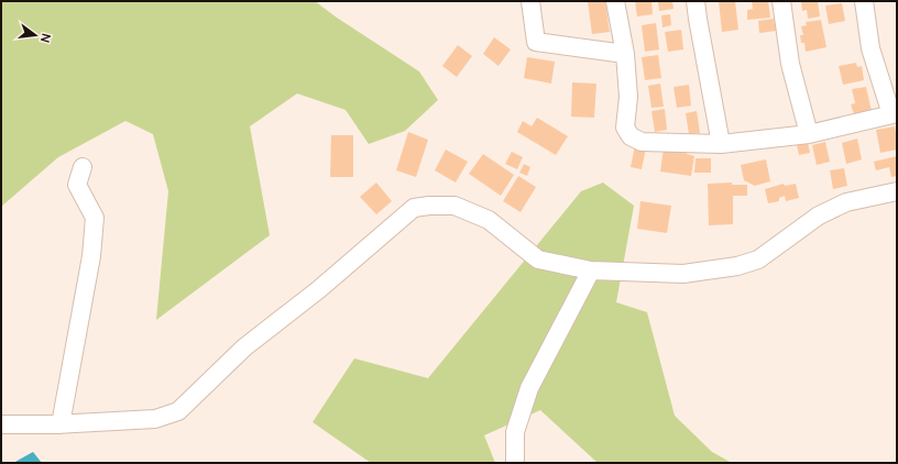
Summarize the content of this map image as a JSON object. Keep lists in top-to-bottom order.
{
  "north": "right"
}
